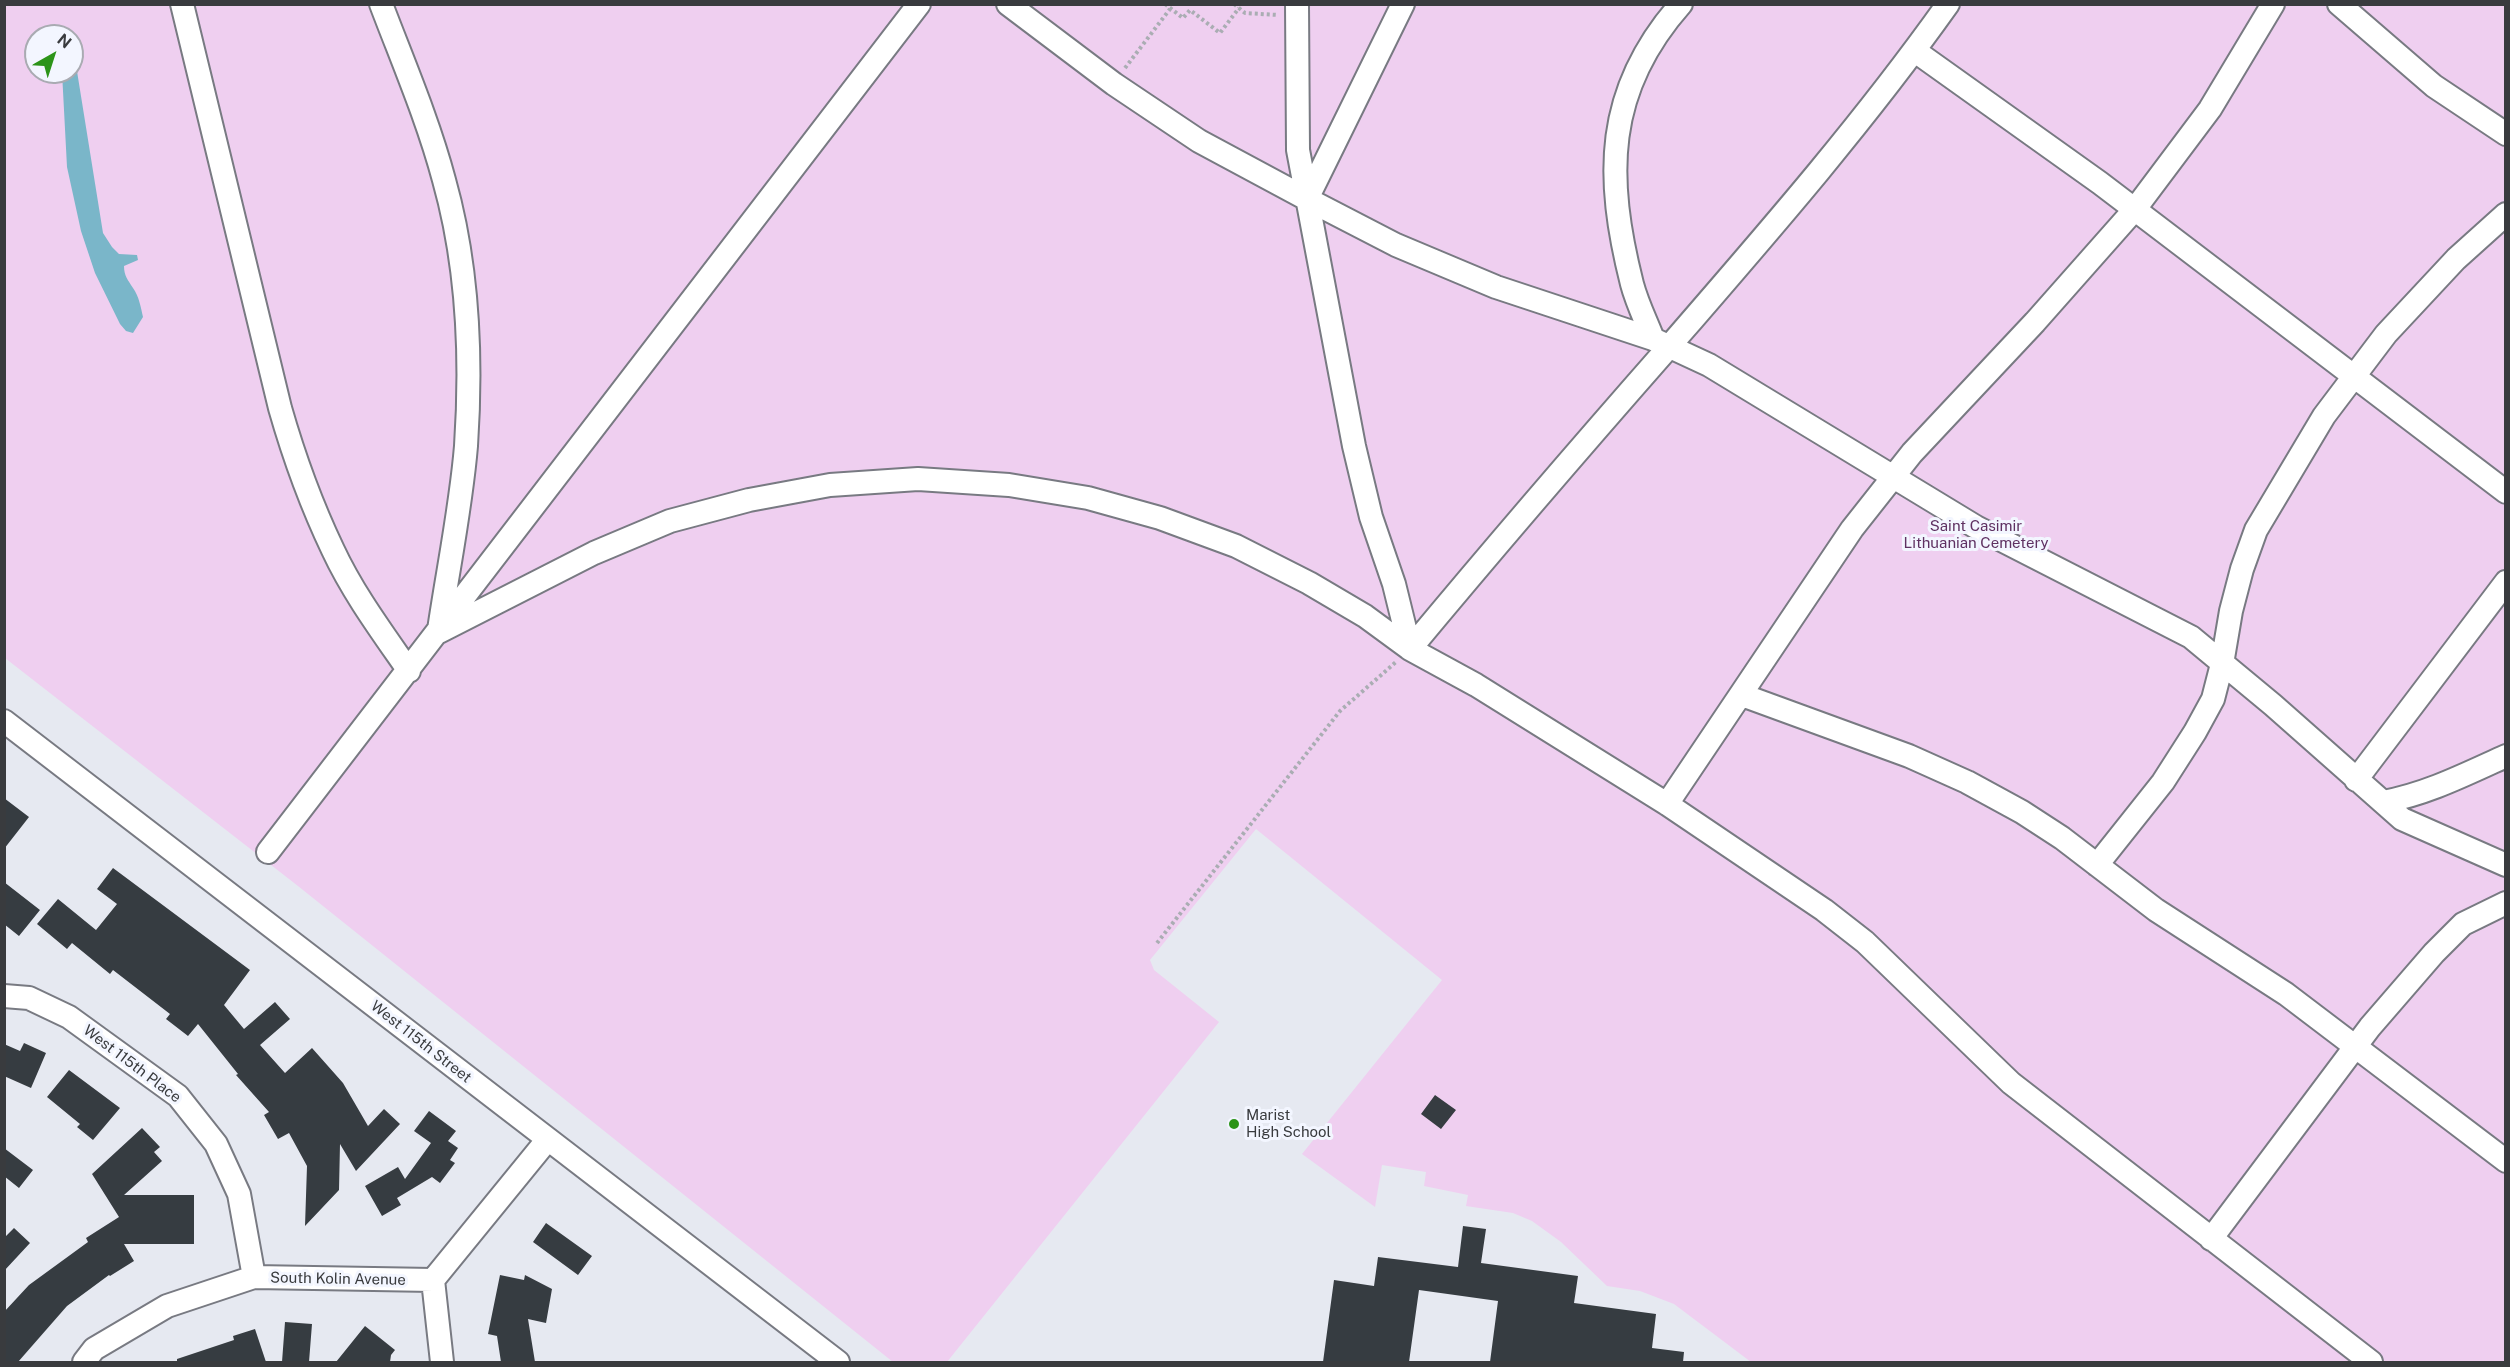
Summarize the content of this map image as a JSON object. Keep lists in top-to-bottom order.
{
  "streets": {
    "street": ["West 115th Street", "West 115th Place", "South Kolin Avenue"]
  },
  "crossings": [
    ["West 115th Place", "South Kolin Avenue"]
  ],
  "parks": ["Saint Casimir Lithuanian Cemetery"],
  "places": ["Marist High School"],
  "north": "top right"
}
